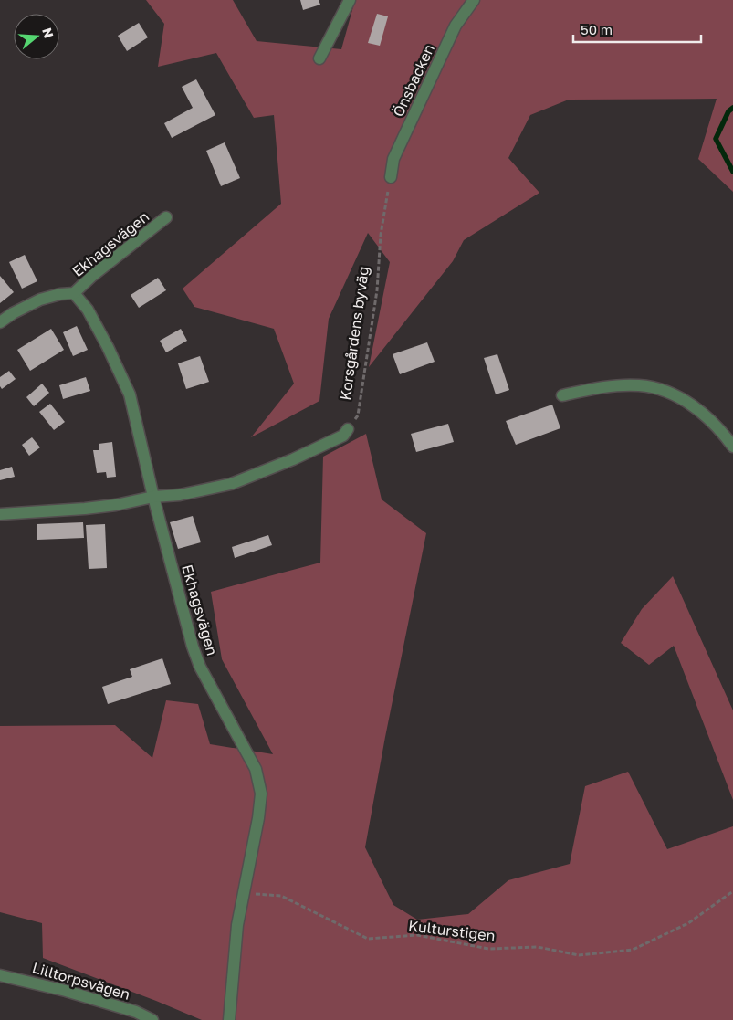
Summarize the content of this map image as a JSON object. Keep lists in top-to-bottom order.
{
  "streets": {
    "street": ["Önsbacken", "Ekhagsvägen", "Lilltorpsvägen"],
    "path": ["Korsgårdens byväg", "Kulturstigen"]
  },
  "crossings": [
    ["Önsbacken", "Korsgårdens byväg"],
    ["Ekhagsvägen", "Kulturstigen"]
  ],
  "scale_bar": "50 m",
  "north": "right"
}
